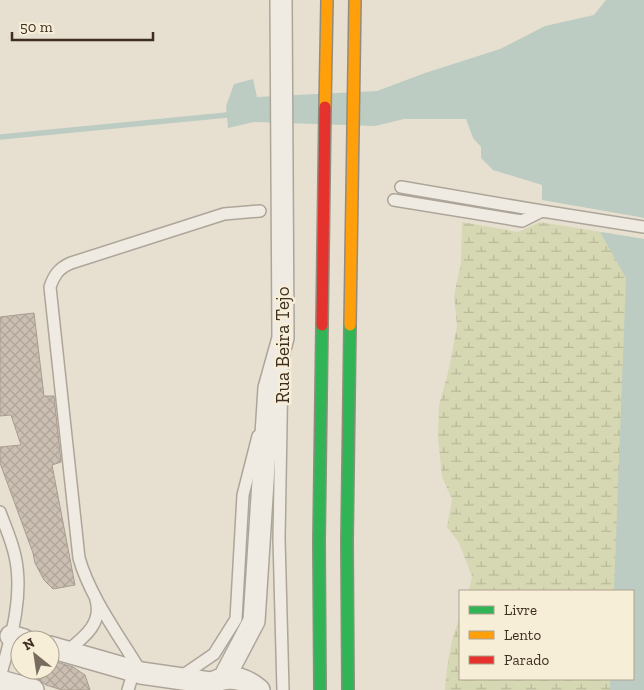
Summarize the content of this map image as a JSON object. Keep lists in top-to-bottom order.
{
  "streets": {
    "street": ["Rua Beira Tejo"]
  },
  "legend": ["Livre", "Lento", "Parado"],
  "scale_bar": "50 m",
  "north": "top left"
}
